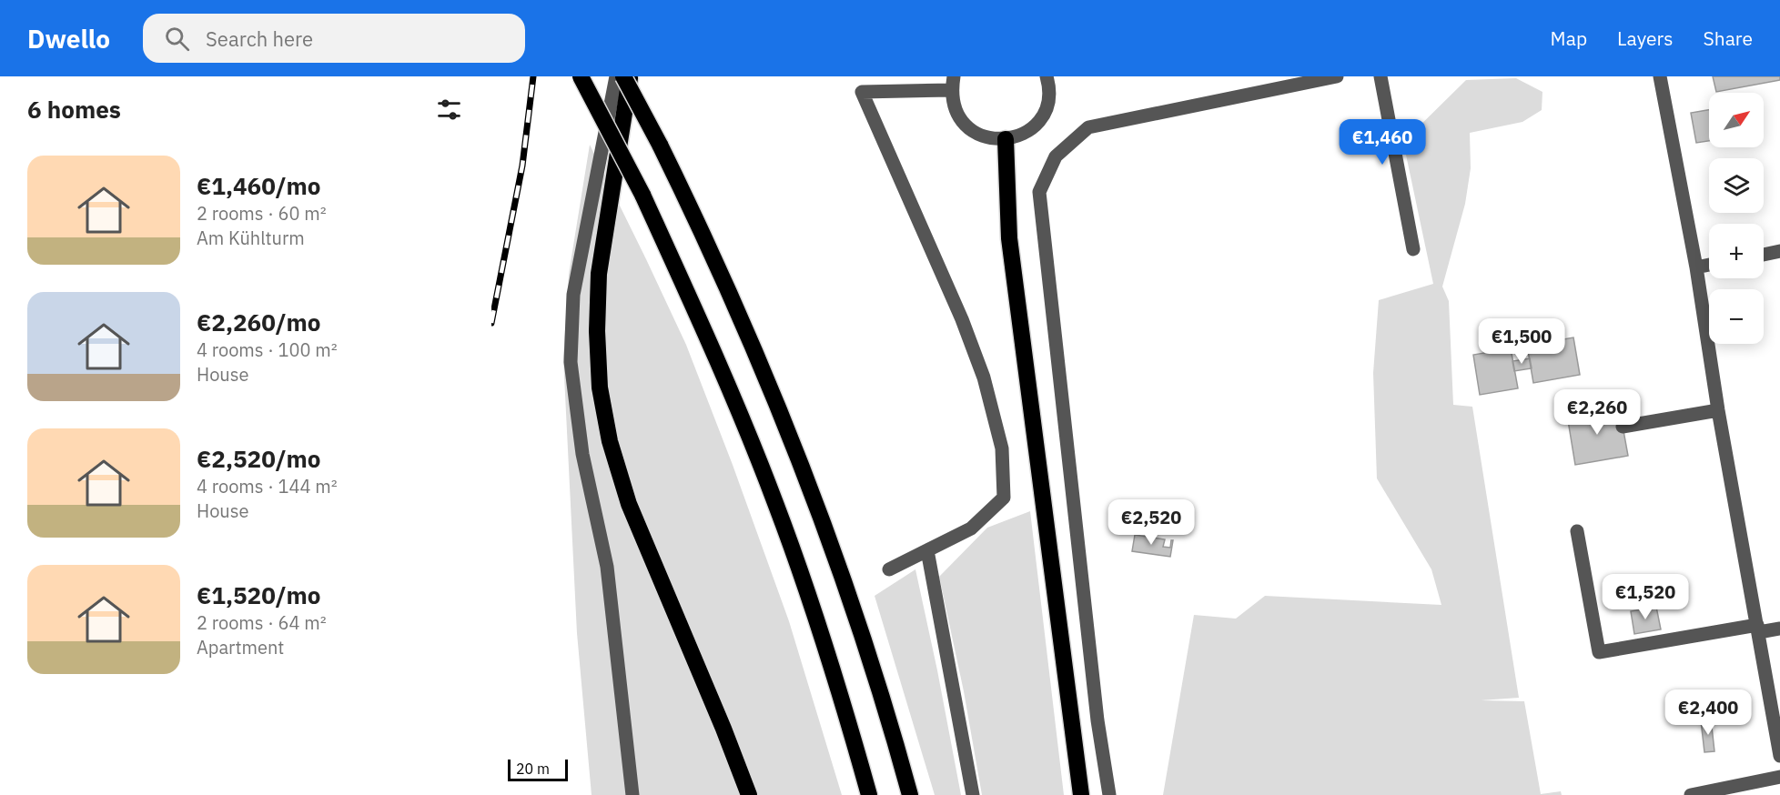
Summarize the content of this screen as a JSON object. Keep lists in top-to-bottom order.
{
  "scale_bar": "20 m",
  "north": "top right",
  "page": {
    "header": "Dwello",
    "search": "Search here",
    "nav": ["Map", "Layers", "Share"],
    "heading": "6 homes",
    "map_buttons": ["+", "−"],
    "price": [
      "€1,460",
      "€1,500",
      "€2,260",
      "€2,520",
      "€1,520",
      "€2,400"
    ],
    "list": [
      {
        "name": "€1,460/mo",
        "note": "2 rooms · 60 m² · Am Kühlturm"
      },
      {
        "name": "€2,260/mo",
        "note": "4 rooms · 100 m² · House"
      },
      {
        "name": "€2,520/mo",
        "note": "4 rooms · 144 m² · House"
      },
      {
        "name": "€1,520/mo",
        "note": "2 rooms · 64 m² · Apartment"
      }
    ],
    "scale": "20 m"
  }
}
